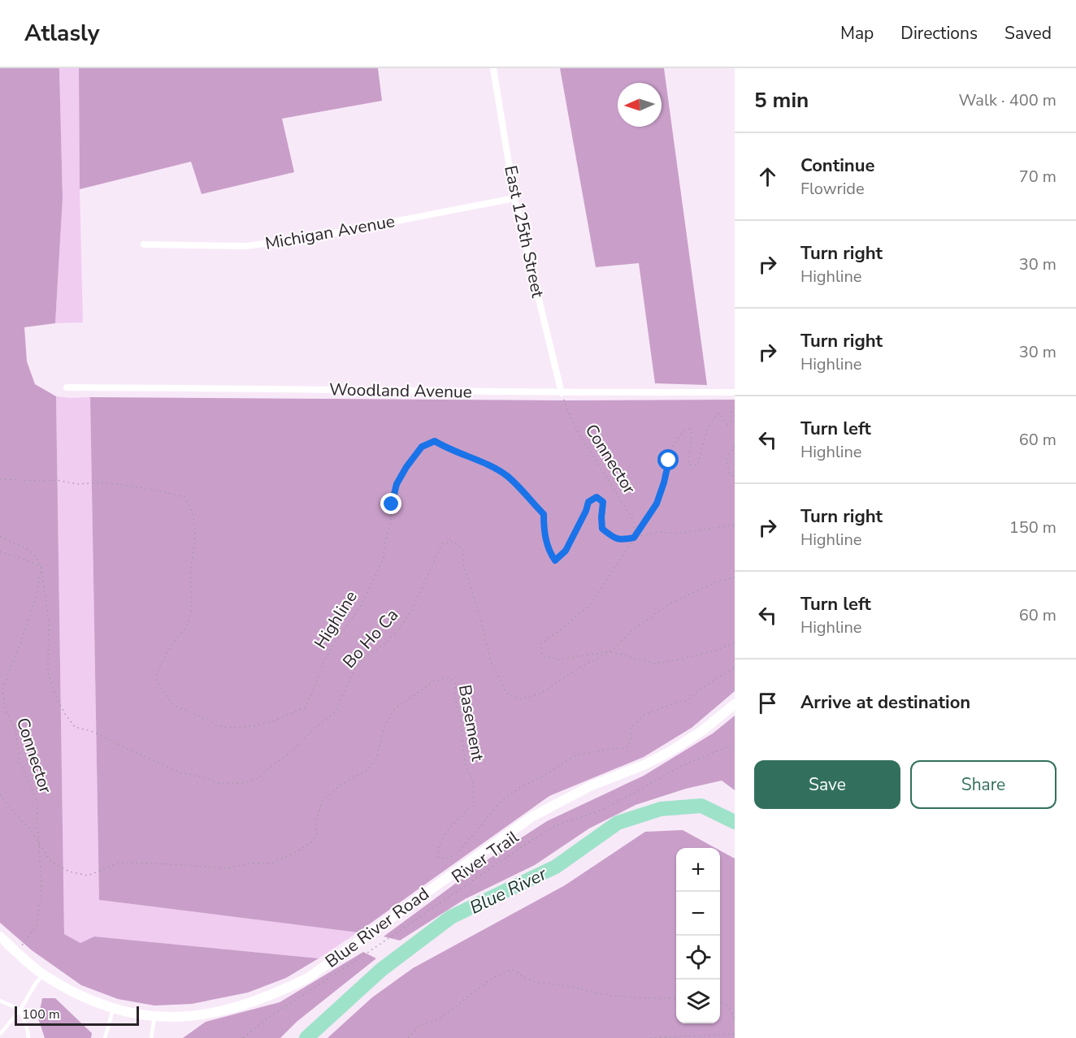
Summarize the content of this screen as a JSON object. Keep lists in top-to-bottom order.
{
  "streets": {
    "street": [
      "East 125th Street",
      "Michigan Avenue",
      "Woodland Avenue",
      "Blue River Road"
    ],
    "path": [
      "Connector",
      "Highline",
      "Bo Ho Ca",
      "Basement",
      "River Trail"
    ]
  },
  "crossings": [
    ["East 125th Street", "Michigan Avenue"],
    ["East 125th Street", "Woodland Avenue"],
    ["East 125th Street", "Connector"],
    ["Woodland Avenue", "Connector"],
    ["Connector", "Highline"],
    ["Connector", "Bo Ho Ca"],
    ["Connector", "Basement"],
    ["Connector", "Blue River Road"]
  ],
  "water": ["Blue River"],
  "scale_bar": "100 m",
  "north": "left",
  "page": {
    "header": "Atlasly",
    "nav": ["Map", "Directions", "Saved"],
    "heading": ["5 min", "Walk · 400 m"],
    "list": [
      ["Continue", "Flowride", "70 m"],
      ["Turn right", "Highline", "30 m"],
      ["Turn right", "Highline", "30 m"],
      ["Turn left", "Highline", "60 m"],
      ["Turn right", "Highline", "150 m"],
      ["Turn left", "Highline", "60 m"],
      "Arrive at destination"
    ],
    "buttons": ["Save", "Share"],
    "map_buttons": ["+", "−"],
    "scale": "100 m"
  }
}
